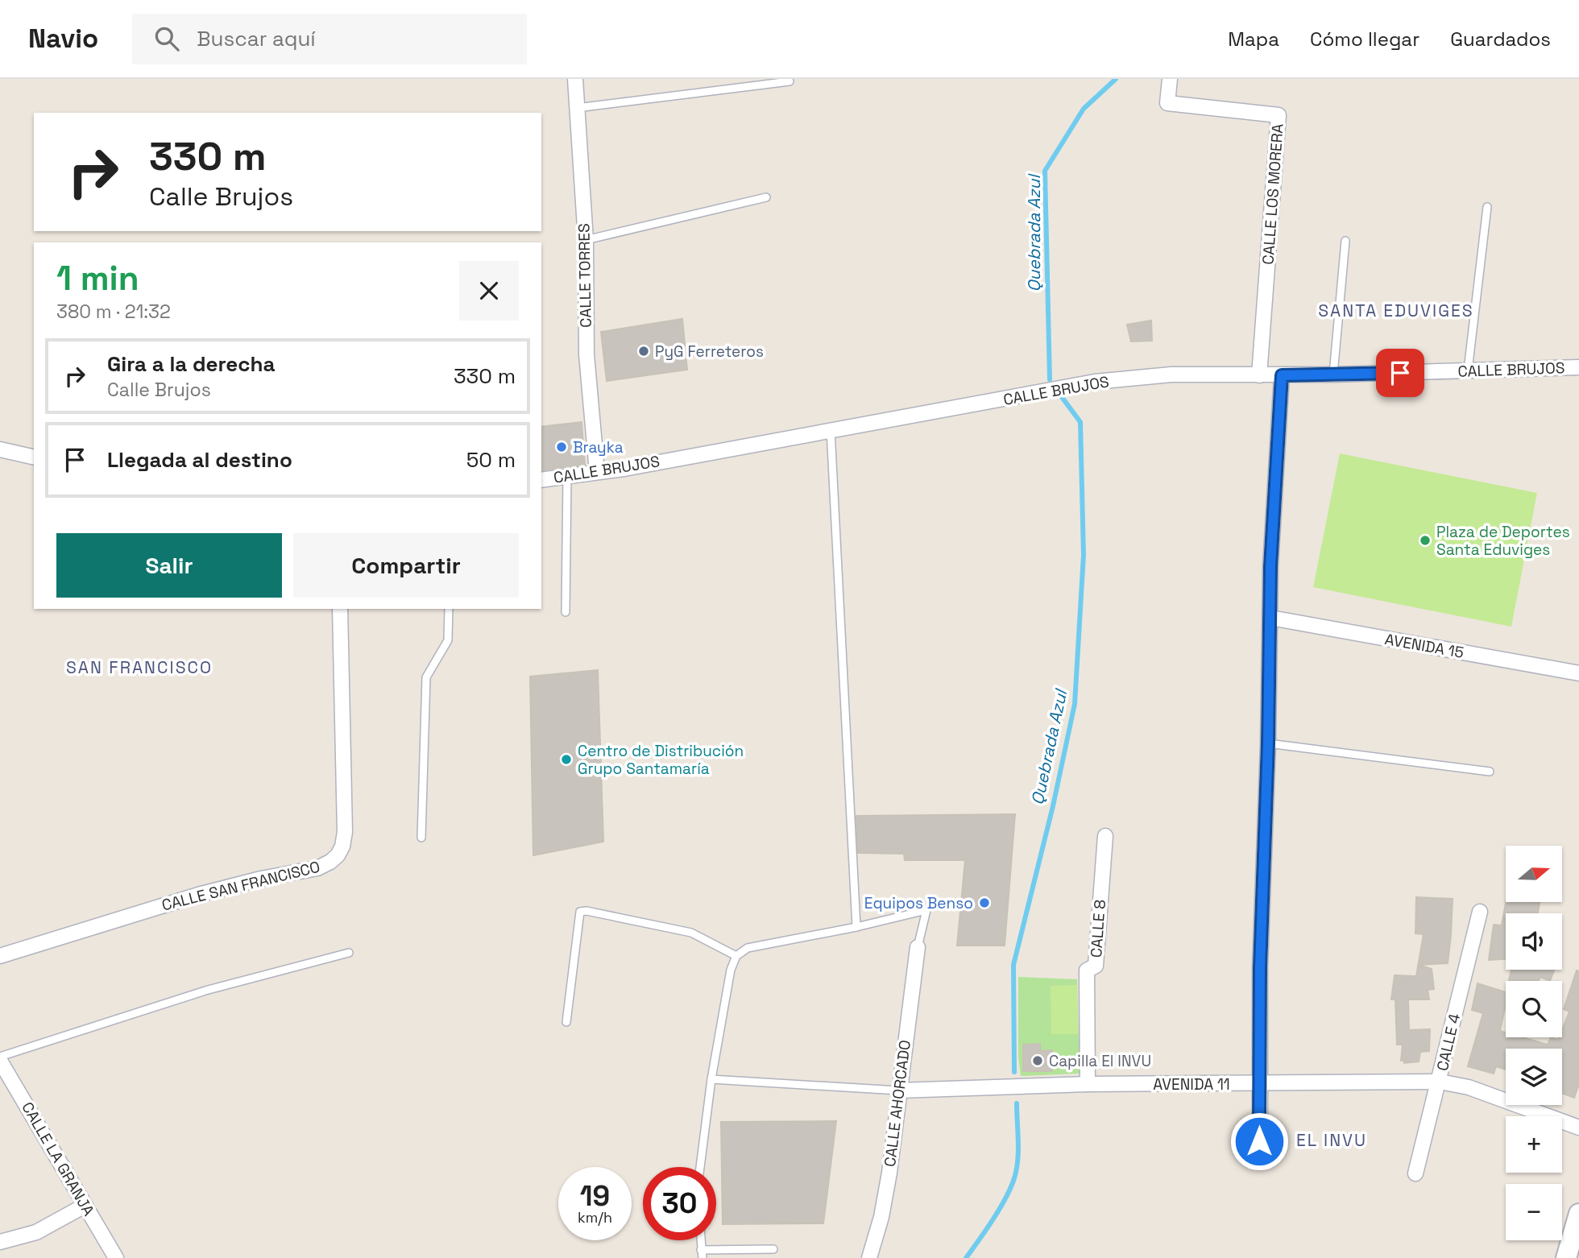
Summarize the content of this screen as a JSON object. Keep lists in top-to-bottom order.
{
  "streets": {
    "street": [
      "CALLE LOS MORERA",
      "CALLE TORRES",
      "CALLE BRUJOS",
      "AVENIDA 15",
      "CALLE SAN FRANCISCO",
      "CALLE 8",
      "CALLE 4",
      "AVENIDA 11",
      "CALLE AHORCADO",
      "CALLE LA GRANJA"
    ]
  },
  "crossings": [
    ["CALLE LOS MORERA", "CALLE BRUJOS"],
    ["CALLE TORRES", "CALLE BRUJOS"],
    ["CALLE 8", "AVENIDA 11"],
    ["CALLE 4", "AVENIDA 11"],
    ["AVENIDA 11", "CALLE AHORCADO"]
  ],
  "districts": ["SANTA EDUVIGES", "SAN FRANCISCO", "EL INVU"],
  "water": ["Quebrada Azul"],
  "places": [
    "PyG Ferreteros",
    "Brayka",
    "Plaza de Deportes Santa Eduviges",
    "Centro de Distribución Grupo Santamaría",
    "Equipos Benso",
    "Capilla El INVU"
  ],
  "north": "right",
  "page": {
    "header": "Navio",
    "search": "Buscar aquí",
    "nav": ["Mapa", "Cómo llegar", "Guardados"],
    "turn": ["330 m", "Calle Brujos"],
    "heading": ["1 min", "380 m · 21:32"],
    "list": [
      {
        "name": "Gira a la derecha",
        "note": "Calle Brujos",
        "value": "330 m"
      },
      {
        "name": "Llegada al destino",
        "value": "50 m"
      }
    ],
    "buttons": ["Salir", "Compartir"],
    "map_buttons": ["+", "−"],
    "speed": "19 km/h",
    "limit": "30"
  }
}
